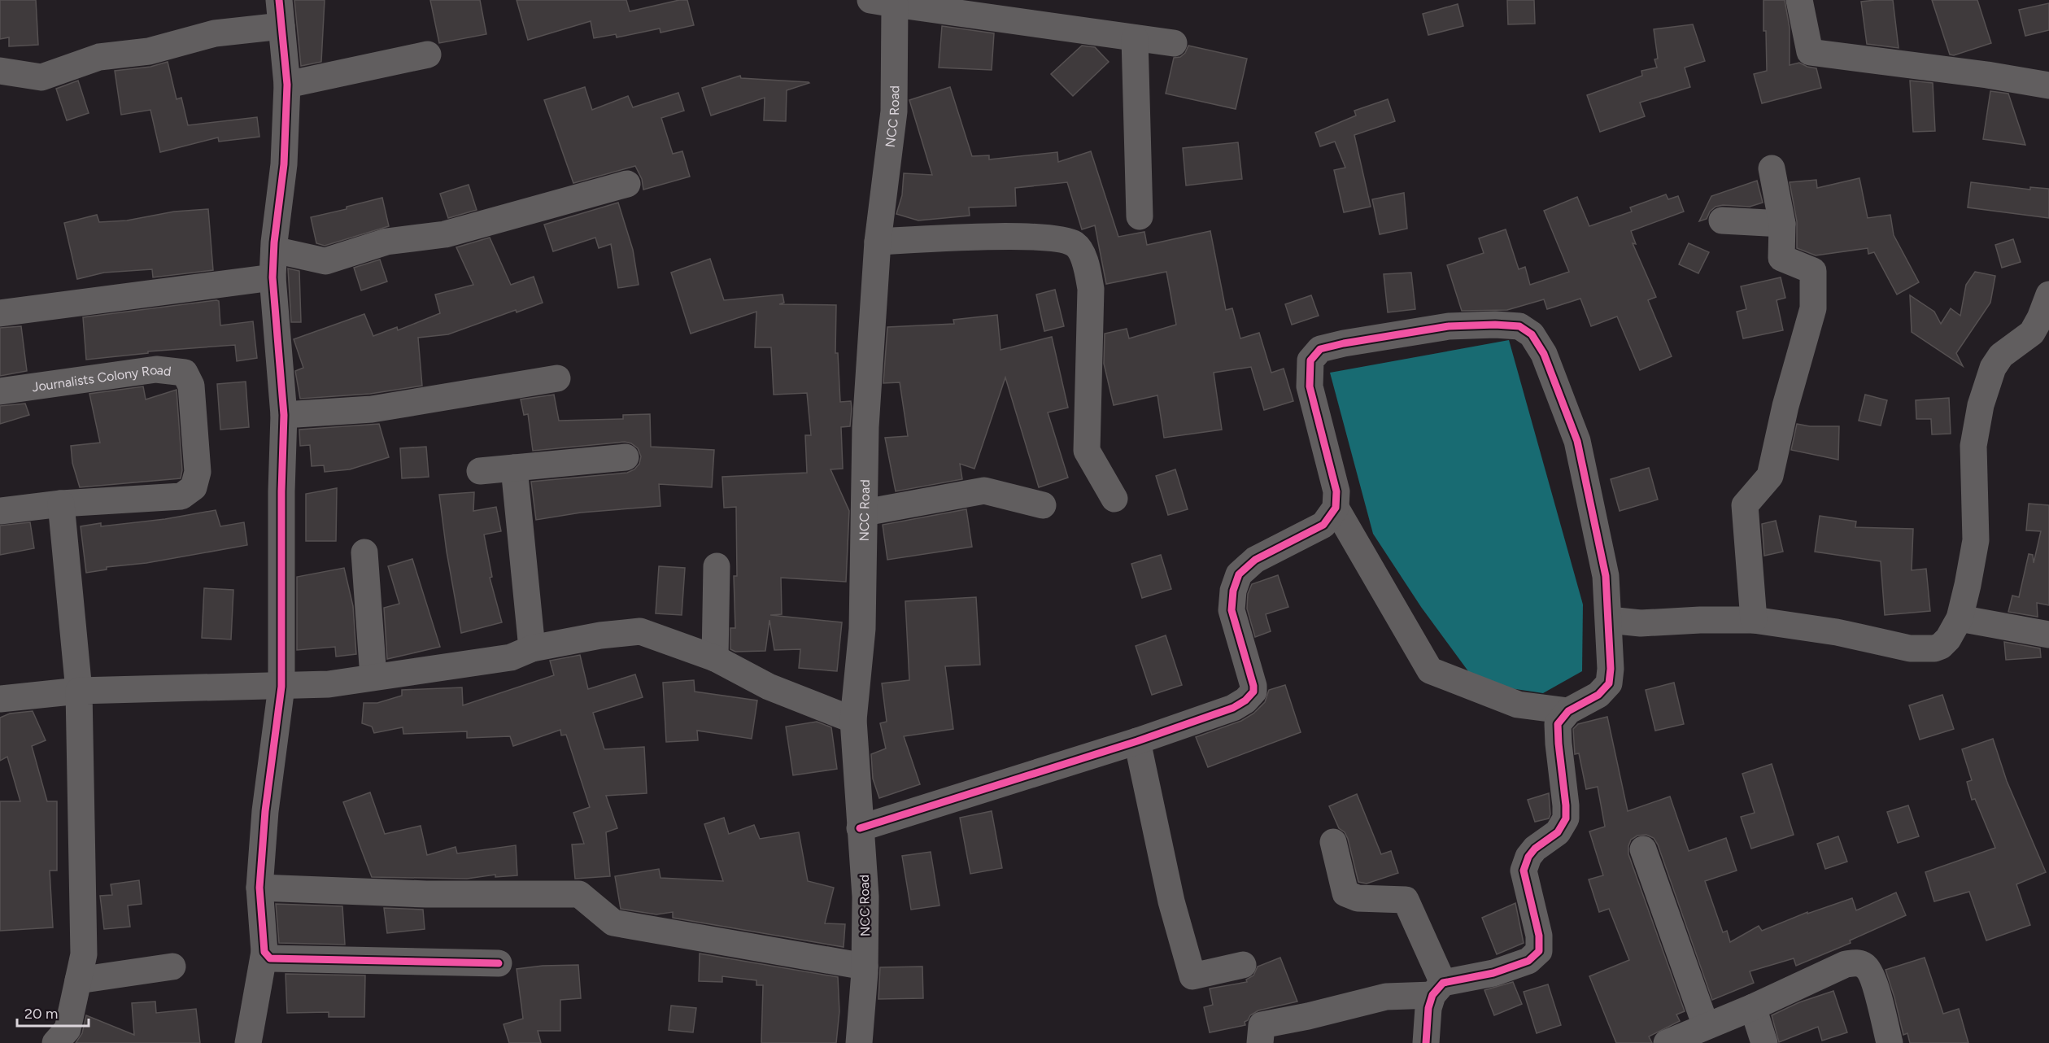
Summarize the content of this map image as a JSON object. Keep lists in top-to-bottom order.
{
  "streets": {
    "street": ["NCC Road", "Journalists Colony Road"]
  },
  "scale_bar": "20 m"
}
